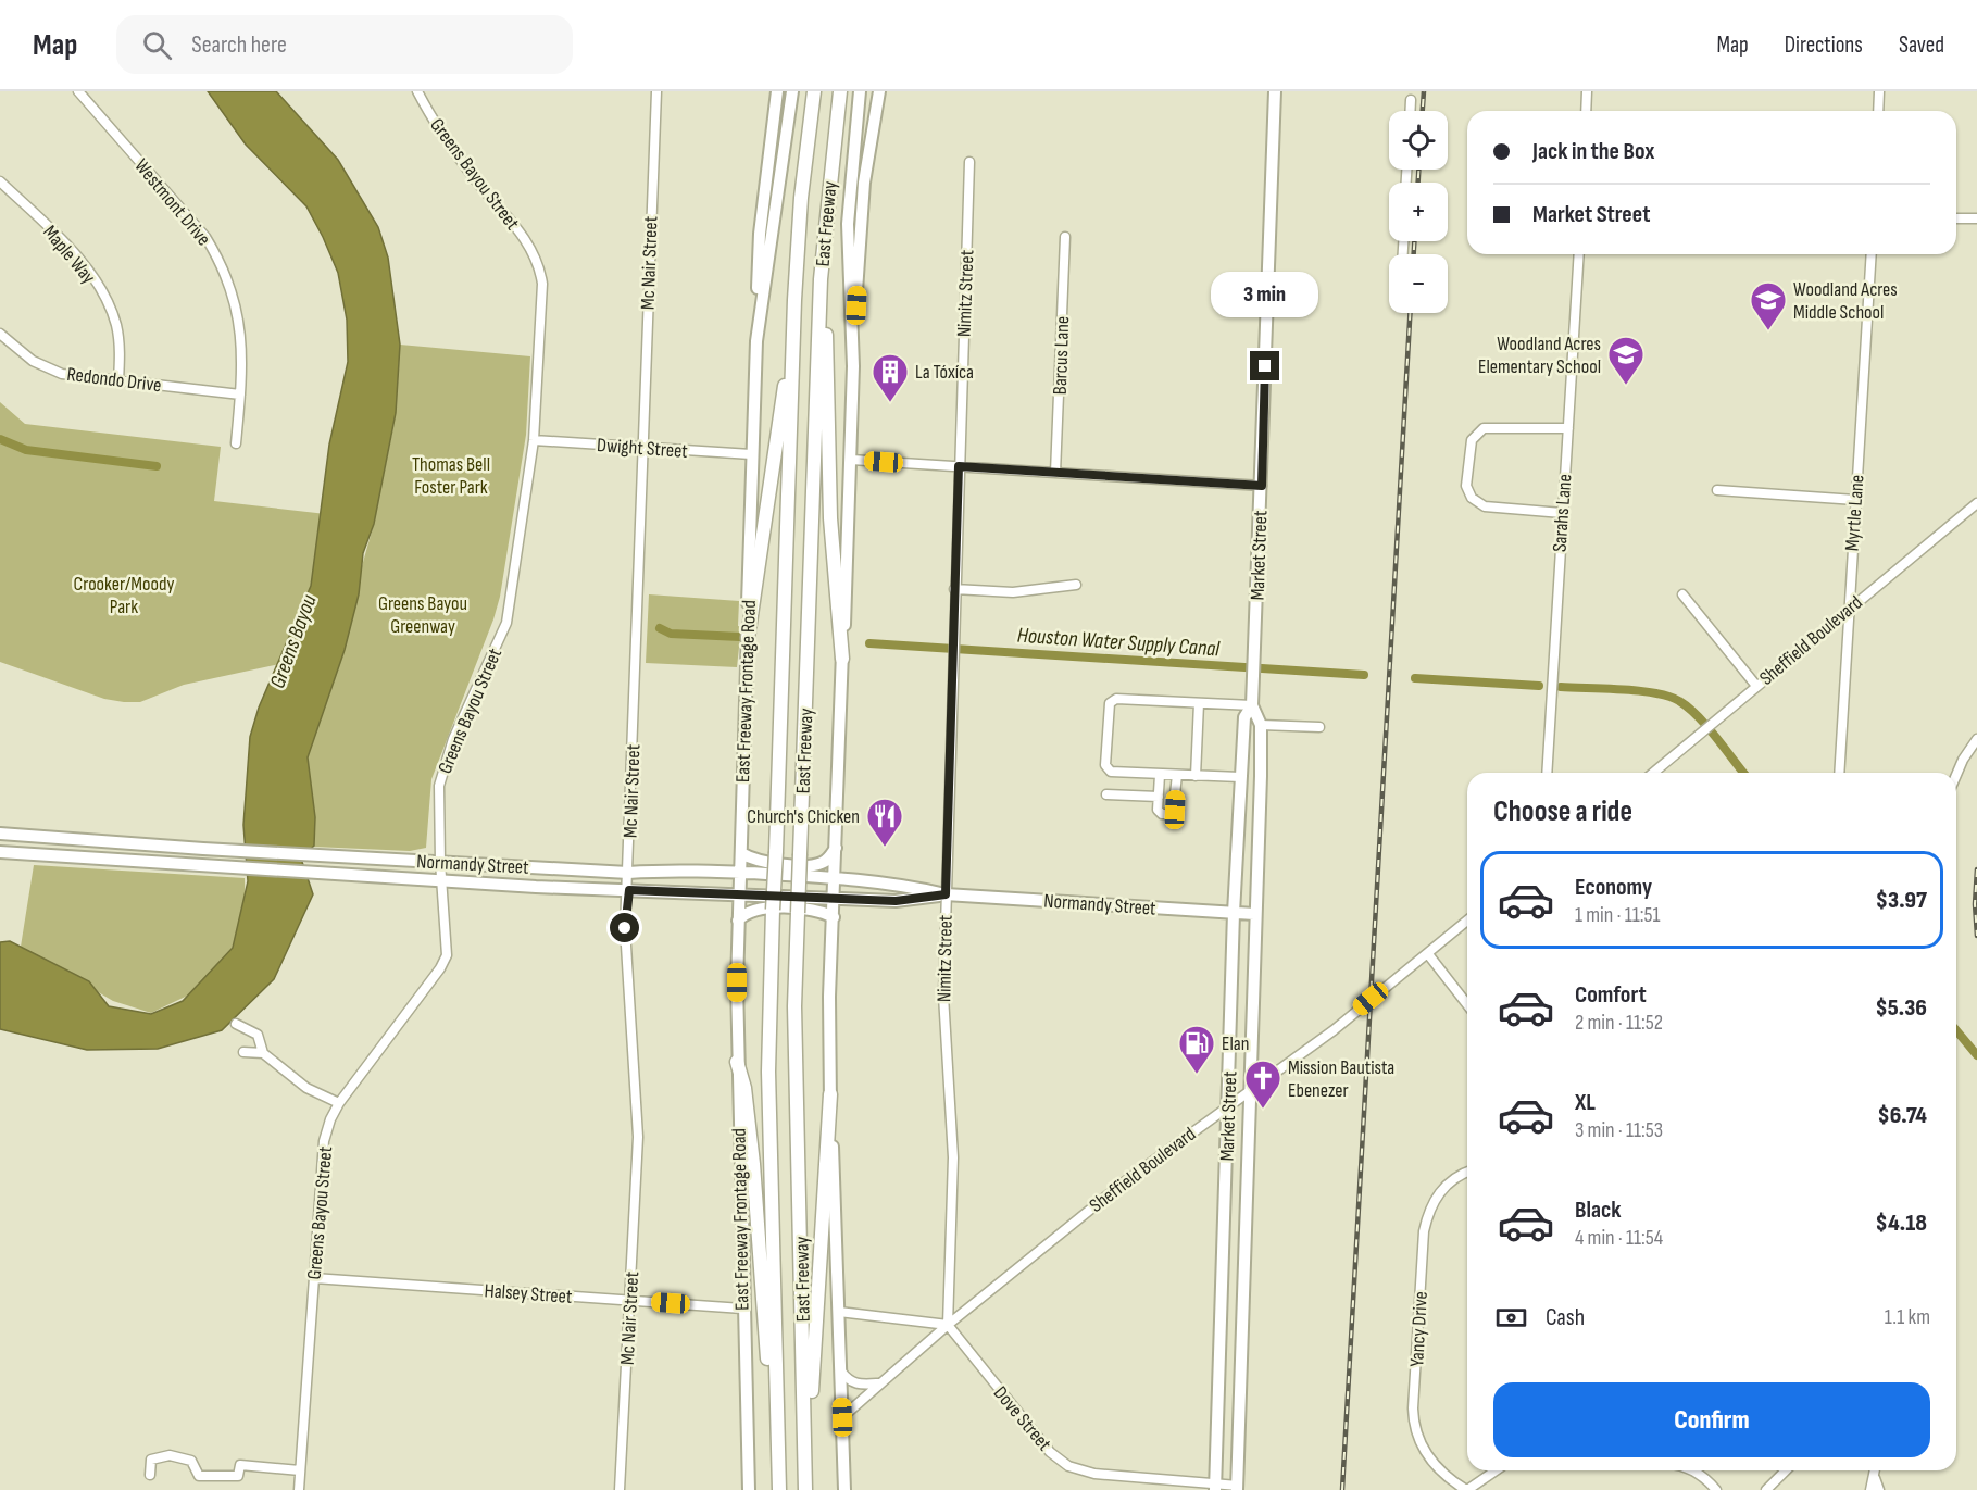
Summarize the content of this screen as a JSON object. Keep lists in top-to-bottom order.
{
  "streets": {
    "highway": ["East Freeway"],
    "main road": ["Market Street", "East Freeway Frontage Road", "Normandy Street"],
    "street": [
      "Greens Bayou Street",
      "Westmont Drive",
      "Maple Way",
      "Mc Nair Street",
      "Nimitz Street",
      "Barcus Lane",
      "Redondo Drive",
      "Dwight Street",
      "Sarahs Lane",
      "Myrtle Lane",
      "Sheffield Boulevard",
      "Halsey Street",
      "Yancy Drive",
      "Dove Street"
    ]
  },
  "crossings": [
    ["Greens Bayou Street", "Dwight Street"],
    ["Greens Bayou Street", "Normandy Street"],
    ["Greens Bayou Street", "Halsey Street"],
    ["Westmont Drive", "Redondo Drive"],
    ["Maple Way", "Redondo Drive"],
    ["Mc Nair Street", "Dwight Street"],
    ["Mc Nair Street", "Normandy Street"],
    ["Mc Nair Street", "Halsey Street"],
    ["Nimitz Street", "Sheffield Boulevard"],
    ["Nimitz Street", "Normandy Street"],
    ["Nimitz Street", "Dove Street"],
    ["Dwight Street", "East Freeway Frontage Road"],
    ["Myrtle Lane", "Sheffield Boulevard"],
    ["Market Street", "Sheffield Boulevard"],
    ["Market Street", "Normandy Street"],
    ["Market Street", "Dove Street"],
    ["Sheffield Boulevard", "Dove Street"],
    ["East Freeway Frontage Road", "Normandy Street"],
    ["East Freeway Frontage Road", "Halsey Street"]
  ],
  "water": ["Greens Bayou", "Houston Water Supply Canal"],
  "parks": ["Thomas Bell Foster Park", "Crooker/Moody Park", "Greens Bayou Greenway"],
  "places": {
    "school or university": ["Woodland Acres Middle School", "Woodland Acres Elementary School"],
    "building": ["La Tóxíca"],
    "restaurant": ["Church's Chicken"],
    "fuel station": ["Elan"],
    "church": ["Mission Bautista Ebenezer"]
  },
  "page": {
    "header": "Map",
    "search": "Search here",
    "nav": ["Map", "Directions", "Saved"],
    "map_buttons": ["+", "−"],
    "banner": ["Jack in the Box", "Market Street"],
    "bubble": "3 min",
    "heading": "Choose a ride",
    "list": [
      {
        "name": "Economy",
        "note": "1 min · 11:51",
        "value": "$3.97"
      },
      {
        "name": "Comfort",
        "note": "2 min · 11:52",
        "value": "$5.36"
      },
      {
        "name": "XL",
        "note": "3 min · 11:53",
        "value": "$6.74"
      },
      {
        "name": "Black",
        "note": "4 min · 11:54",
        "value": "$4.18"
      }
    ],
    "pay": ["Cash", "1.1 km"],
    "buttons": "Confirm"
  }
}
